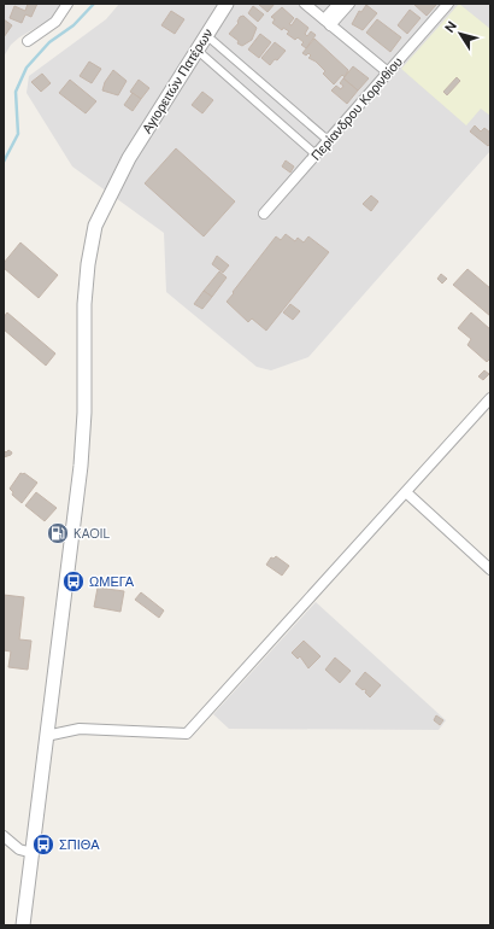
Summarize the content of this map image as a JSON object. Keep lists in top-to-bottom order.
{
  "streets": {
    "street": ["Αγιορειτών Πατέρων", "Περίανδρου Κορινθίου"]
  },
  "places": {
    "fuel station": ["KAOIL"],
    "bus stop": ["ΩΜΕΓΑ", "ΣΠΙΘΑ"]
  },
  "north": "top left"
}
